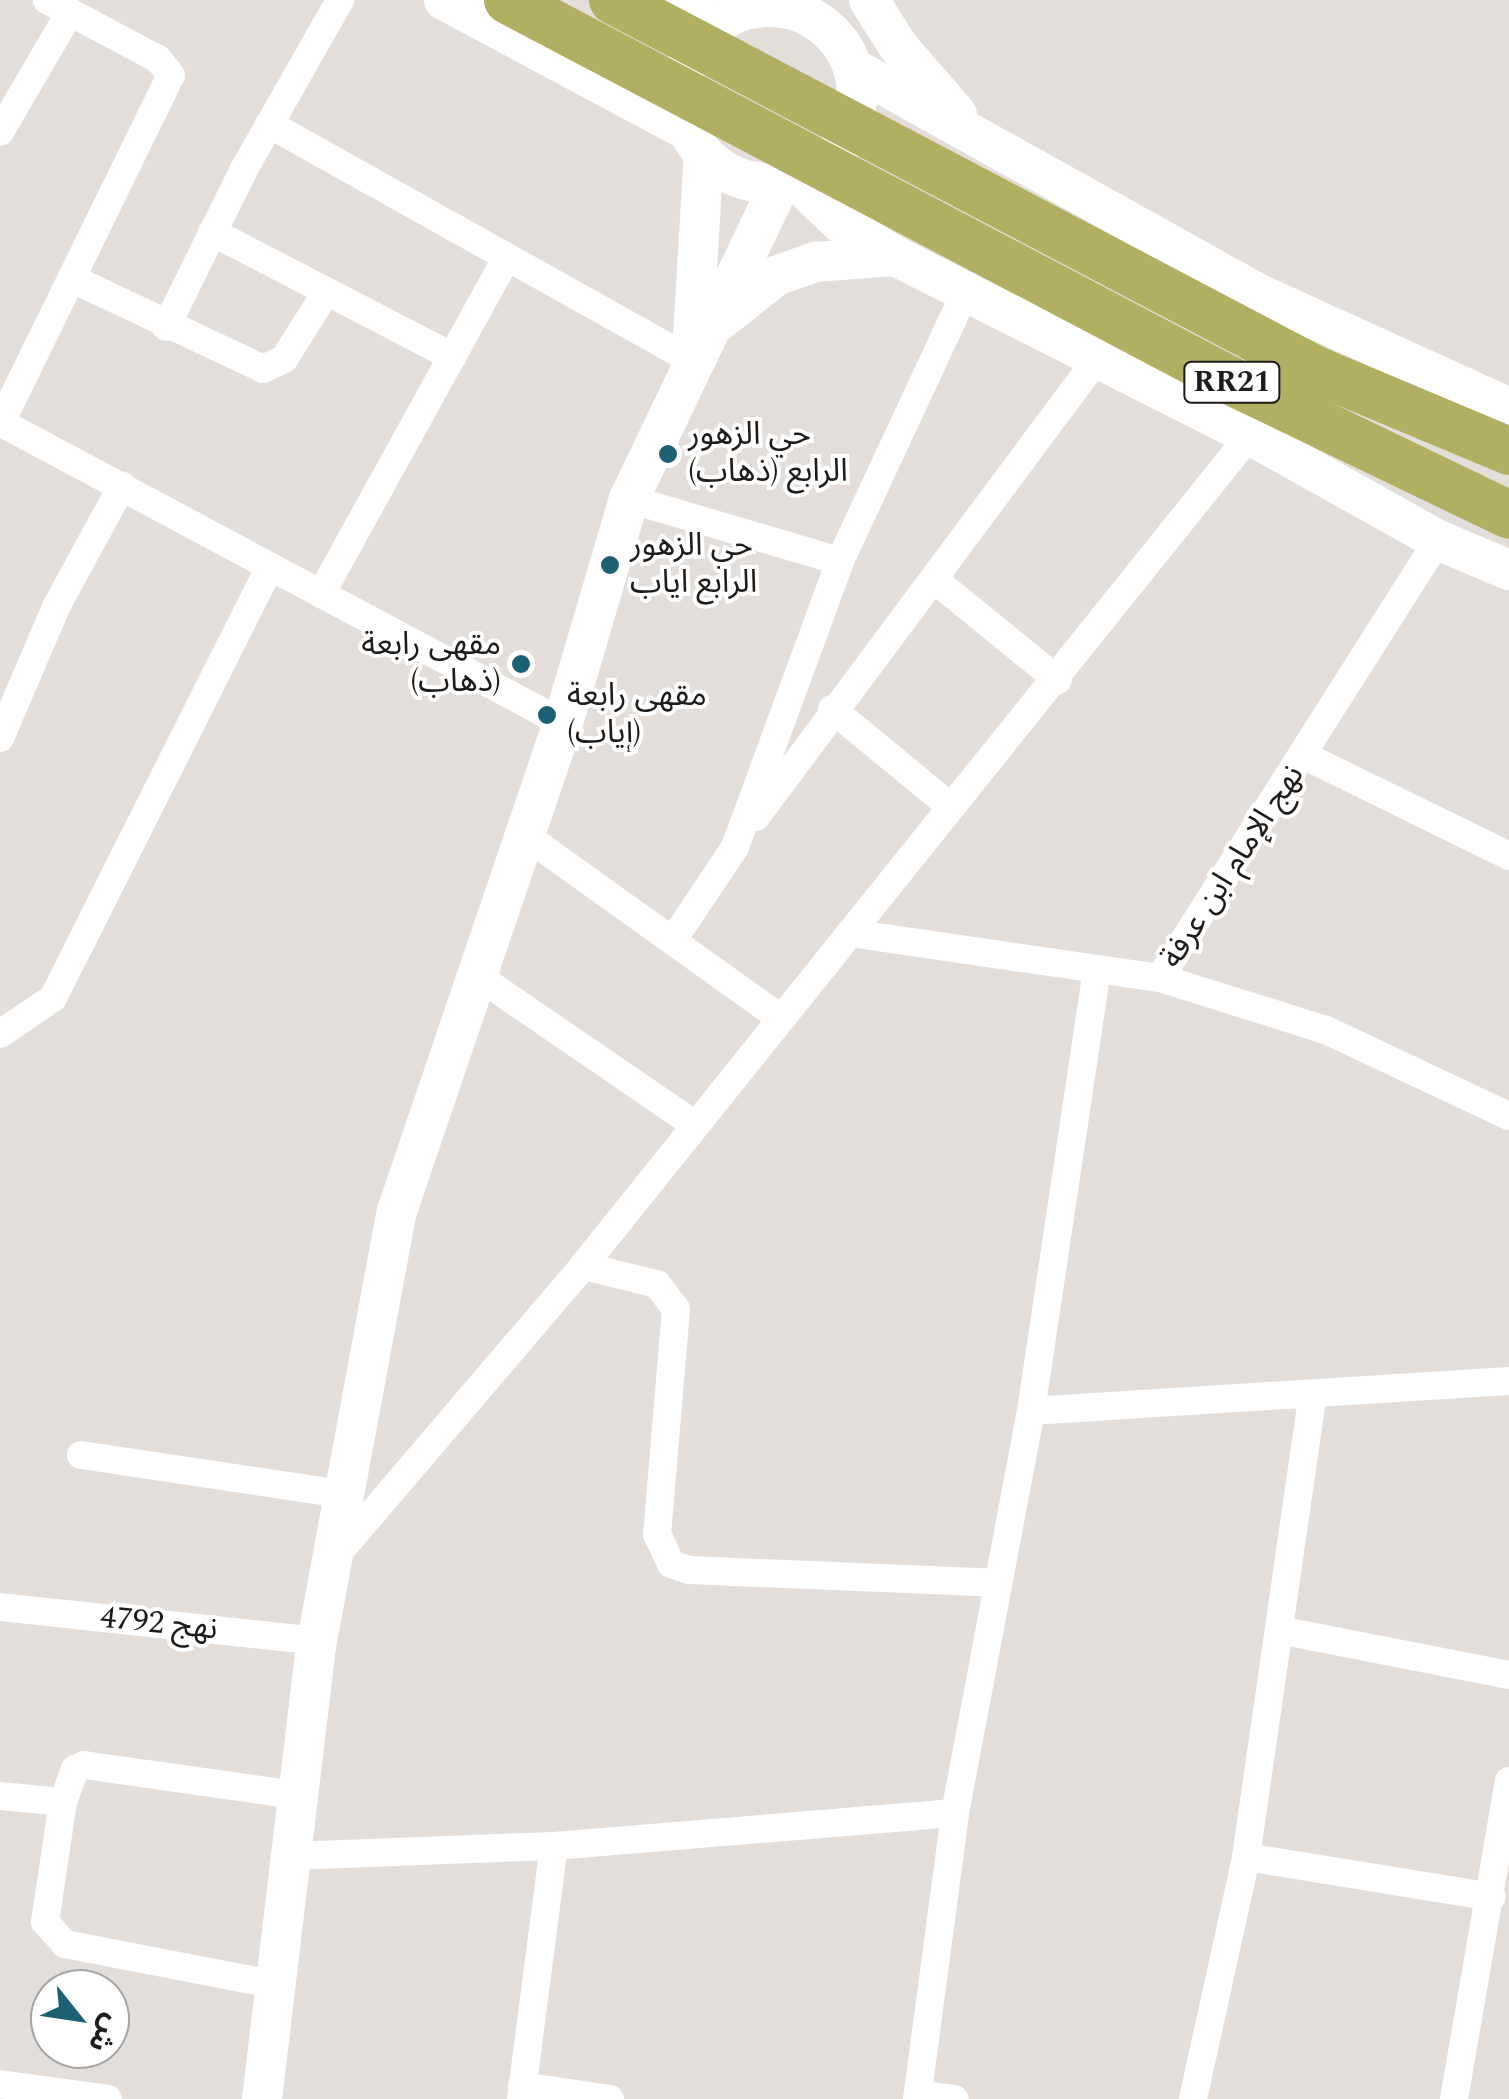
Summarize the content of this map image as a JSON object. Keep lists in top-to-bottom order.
{
  "streets": {
    "highway": ["RR21"],
    "street": ["نهج الإمام ابن عرفة", "نهج 4792"]
  },
  "places": [
    "حي الزهور الرابع (ذهاب)",
    "حي الزهور الرابع اياب",
    "مقهى رابعة (ذهاب)",
    "مقهى رابعة (إياب)"
  ],
  "north": "bottom right"
}
